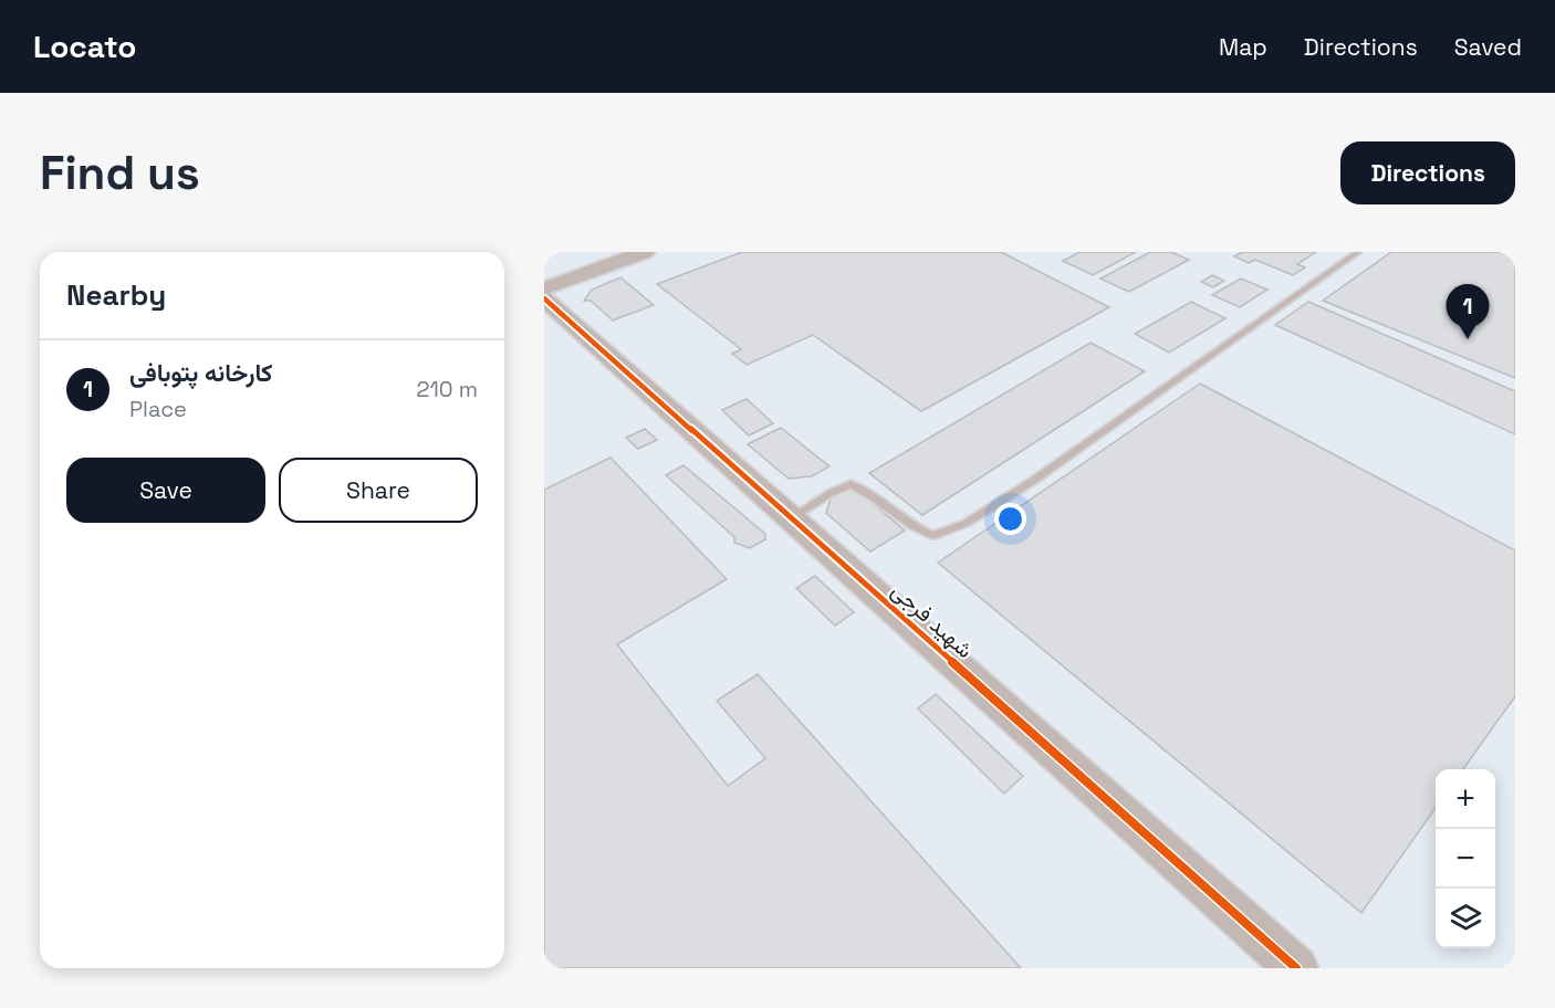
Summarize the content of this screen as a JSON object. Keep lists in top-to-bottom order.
{
  "streets": {
    "street": ["شهید فرجی"]
  },
  "page": {
    "header": "Locato",
    "nav": ["Map", "Directions", "Saved"],
    "buttons": [
      "Directions",
      ["Save", "Share"]
    ],
    "title": "Find us",
    "heading": "Nearby",
    "pins": "1",
    "list": [
      {
        "mark": "1",
        "name": "کارخانه پتوبافی",
        "note": "Place",
        "value": "210 m"
      }
    ],
    "map_buttons": ["+", "−"]
  }
}
